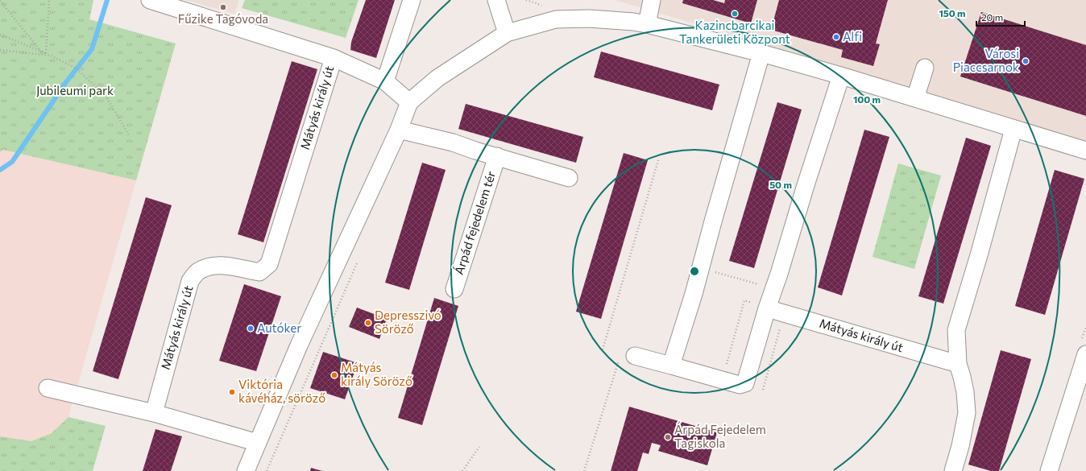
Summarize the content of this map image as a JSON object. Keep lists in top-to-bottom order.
{
  "streets": {
    "street": ["Mátyás király út", "Árpád fejedelem tér"]
  },
  "parks": ["Jubileumi park"],
  "places": [
    "Fűzike Tagóvoda",
    "Kazincbarcikai Tankerületi Központ",
    "Alfi",
    "Városi Piaccsarnok",
    "Depresszivó Söröző",
    "Autóker",
    "Mátyás király Söröző",
    "Viktória kávéház, söröző",
    "Árpád Fejedelem Tagiskola"
  ],
  "scale_bar": "20 m",
  "rings": ["150 m", "100 m", "50 m"]
}
